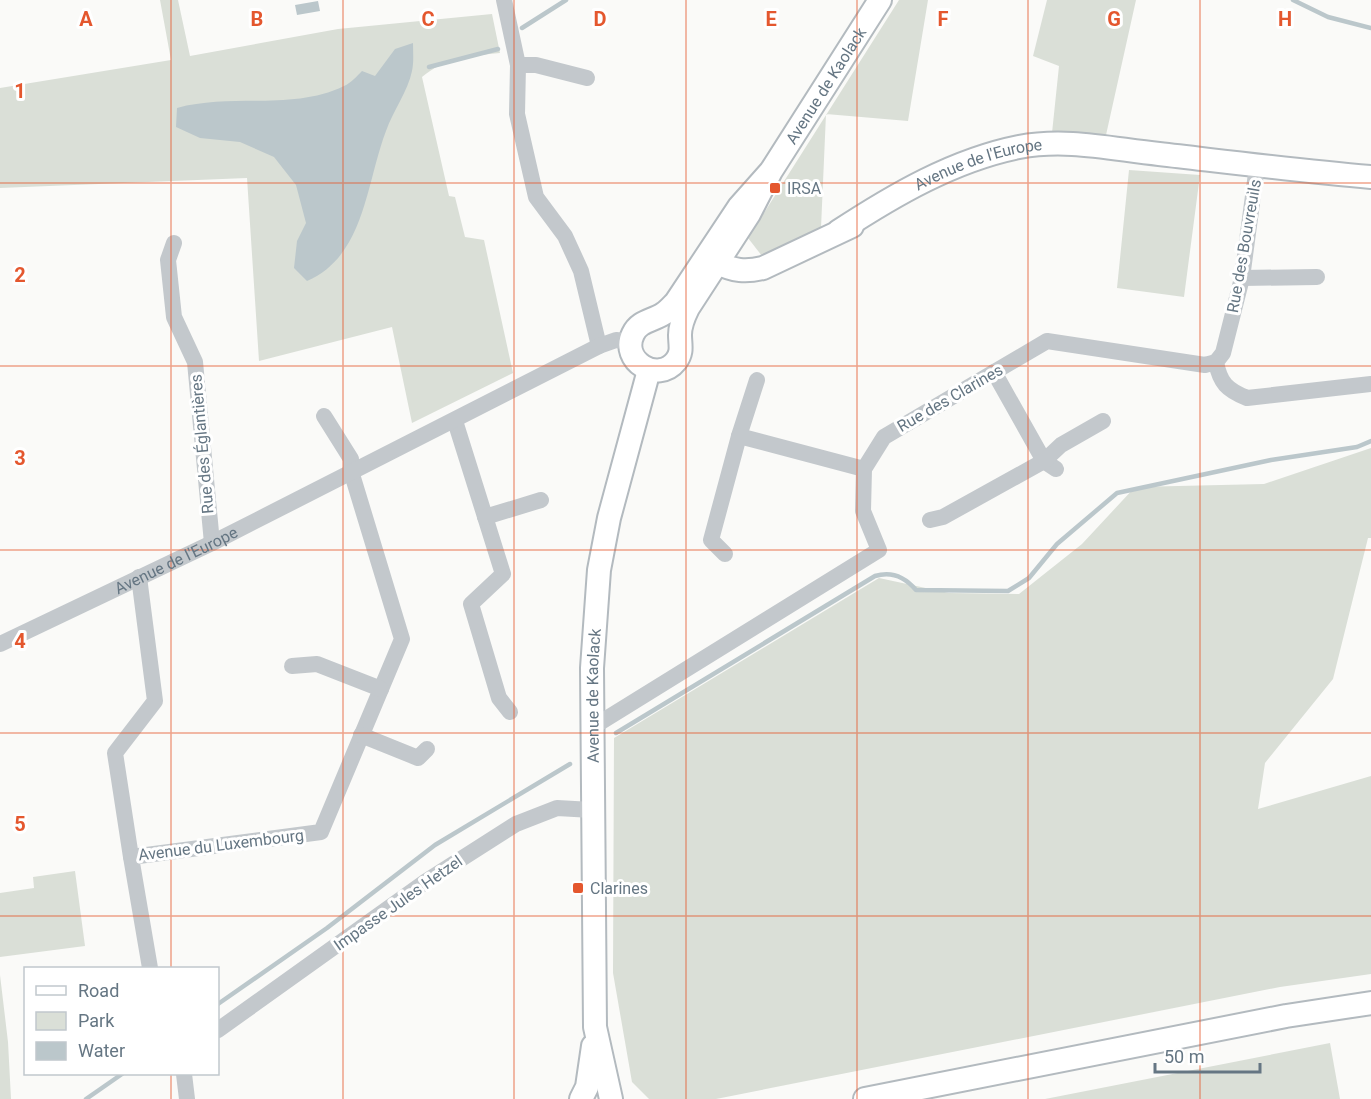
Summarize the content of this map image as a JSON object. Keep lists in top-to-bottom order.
{
  "streets": {
    "street": [
      "Avenue de Kaolack",
      "Avenue de l'Europe",
      "Rue des Bouvreuils",
      "Rue des Clarines",
      "Rue des Églantières",
      "Avenue du Luxembourg",
      "Impasse Jules Hetzel"
    ]
  },
  "crossings": [
    ["Avenue de Kaolack", "Avenue de l'Europe"],
    ["Avenue de Kaolack", "Impasse Jules Hetzel"],
    ["Avenue de l'Europe", "Rue des Bouvreuils"],
    ["Avenue de l'Europe", "Rue des Églantières"],
    ["Avenue de l'Europe", "Avenue du Luxembourg"],
    ["Rue des Bouvreuils", "Rue des Clarines"]
  ],
  "places": {
    "transit": ["IRSA", "Clarines"]
  },
  "legend": ["Road", "Park", "Water"],
  "scale_bar": "50 m",
  "grid": {
    "columns": [
      "A",
      "B",
      "C",
      "D",
      "E",
      "F",
      "G",
      "H"
    ],
    "rows": [
      "1",
      "2",
      "3",
      "4",
      "5"
    ]
  }
}
